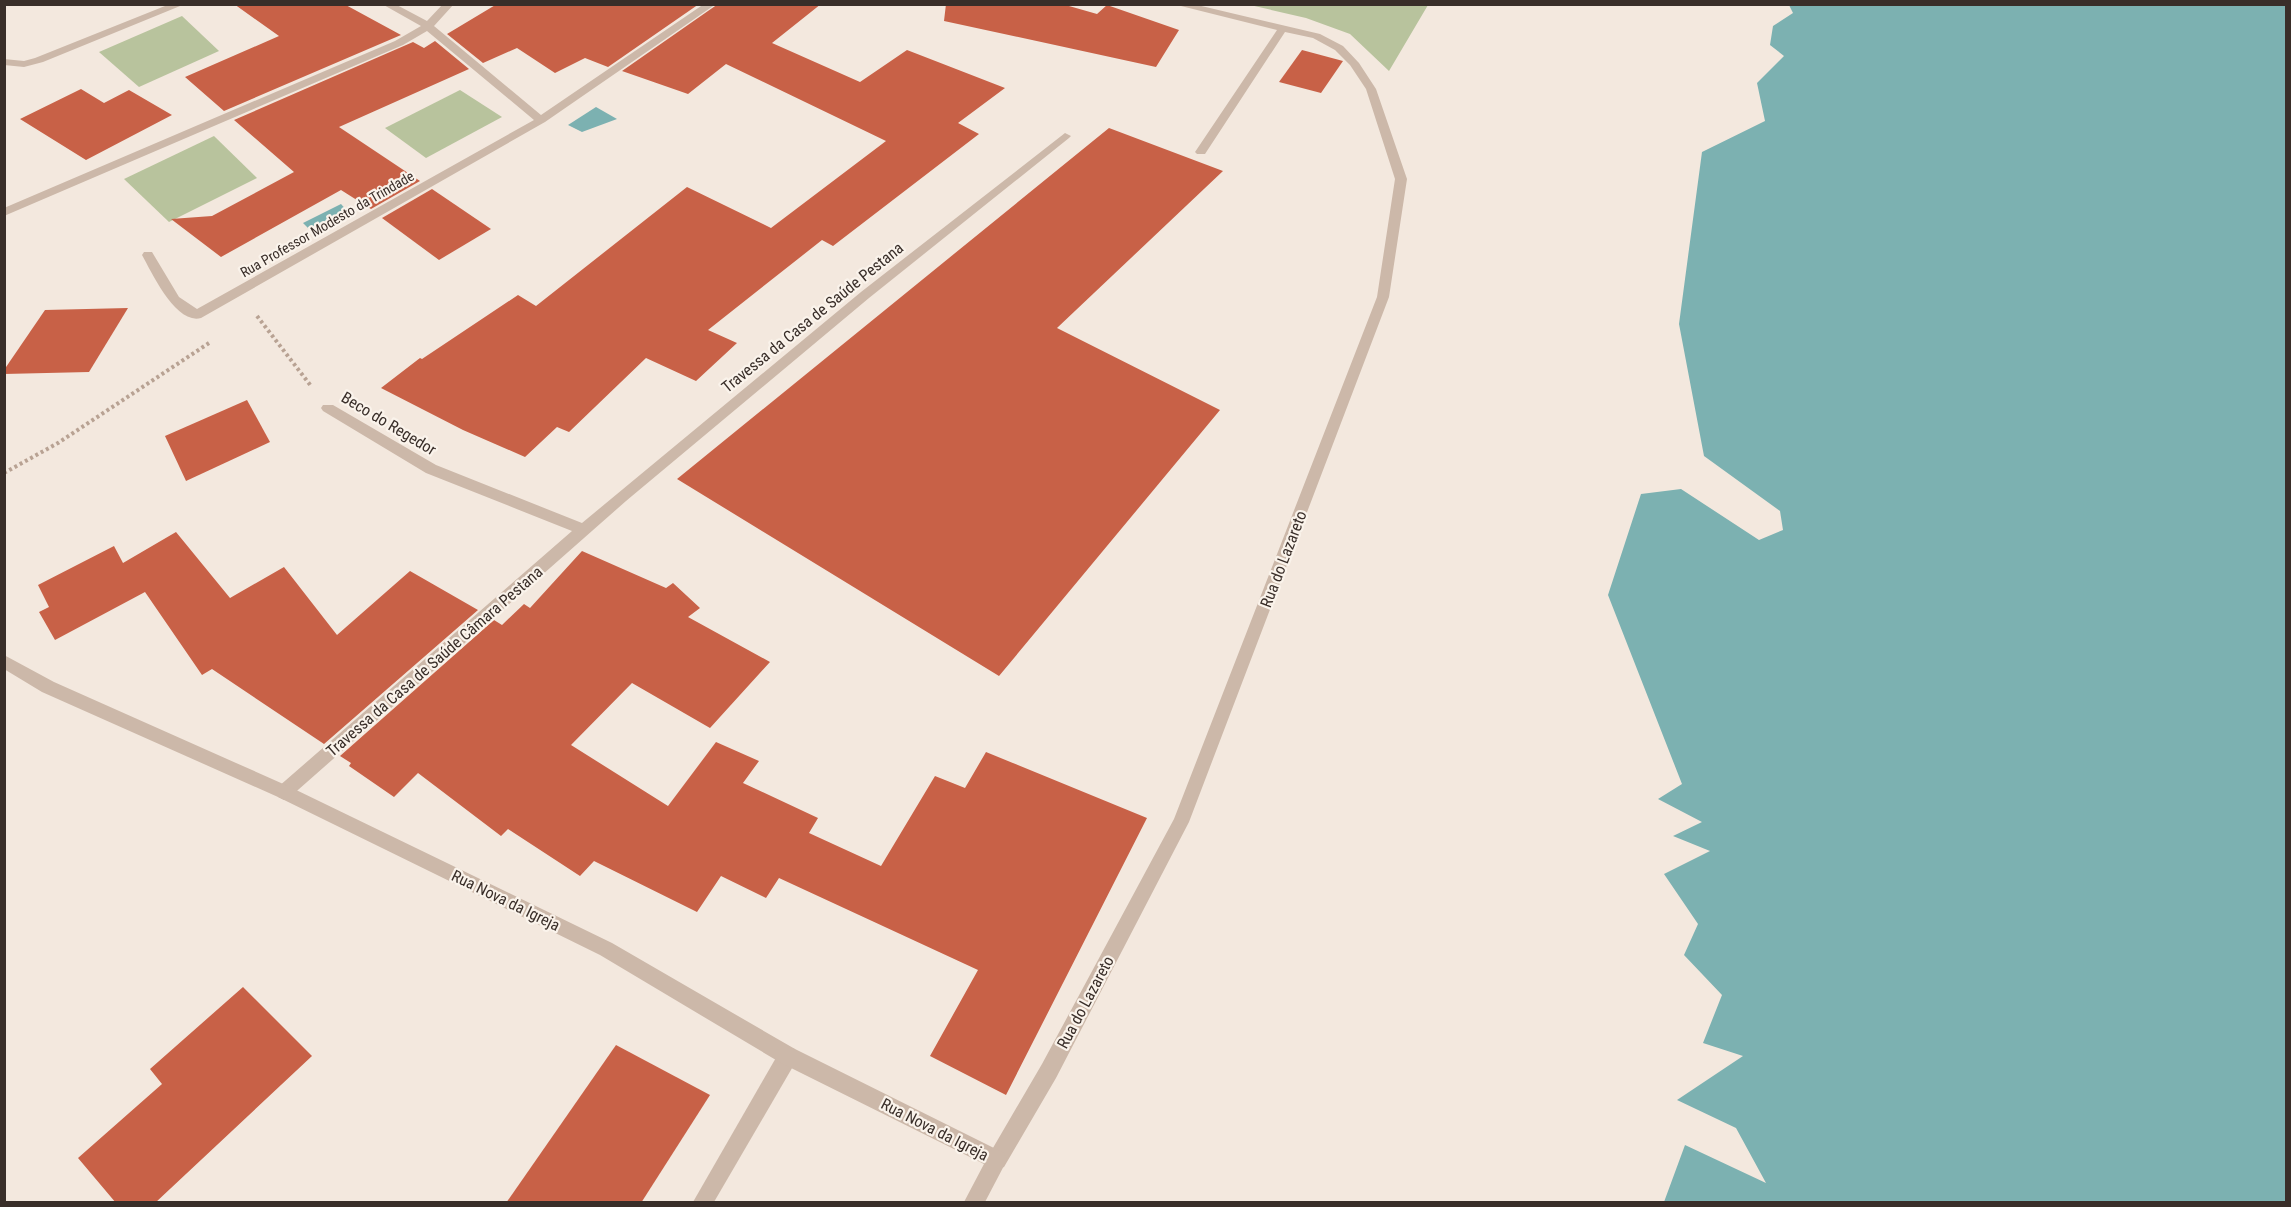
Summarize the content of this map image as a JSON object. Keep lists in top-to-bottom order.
{
  "streets": {
    "street": [
      "Rua Professor Modesto da Trindade",
      "Travessa da Casa de Saúde Pestana",
      "Beco do Regedor",
      "Rua do Lazareto",
      "Travessa da Casa de Saúde Câmara Pestana",
      "Rua Nova da Igreja"
    ]
  },
  "crossings": [
    ["Travessa da Casa de Saúde Pestana", "Beco do Regedor"],
    ["Travessa da Casa de Saúde Pestana", "Travessa da Casa de Saúde Câmara Pestana"],
    ["Beco do Regedor", "Travessa da Casa de Saúde Câmara Pestana"],
    ["Rua do Lazareto", "Rua Nova da Igreja"],
    ["Travessa da Casa de Saúde Câmara Pestana", "Rua Nova da Igreja"]
  ]
}
